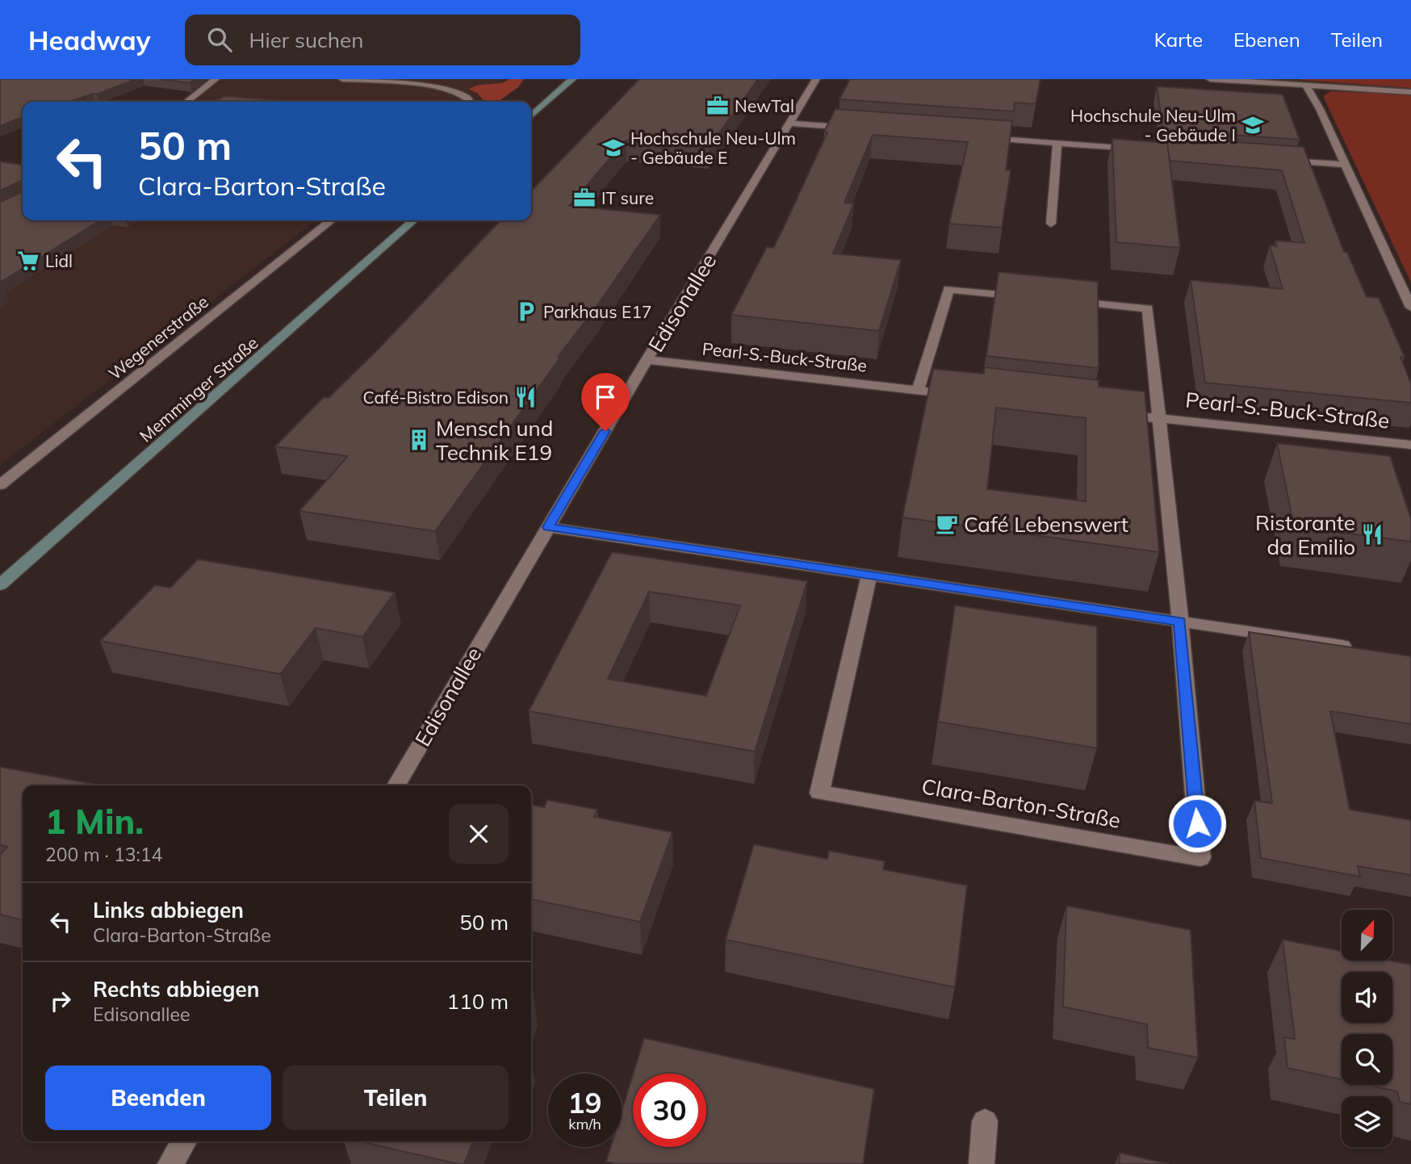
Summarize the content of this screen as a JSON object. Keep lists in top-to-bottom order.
{
  "streets": {
    "main road": ["Memminger Straße"],
    "street": [
      "Edisonallee",
      "Wegenerstraße",
      "Pearl-S.-Buck-Straße",
      "Clara-Barton-Straße"
    ]
  },
  "crossings": [
    ["Edisonallee", "Pearl-S.-Buck-Straße"],
    ["Pearl-S.-Buck-Straße", "Clara-Barton-Straße"]
  ],
  "places": {
    "office": ["NewTal", "IT sure"],
    "school or university": ["Hochschule Neu-Ulm - Gebäude I", "Hochschule Neu-Ulm - Gebäude E"],
    "supermarket": ["Lidl"],
    "parking": ["Parkhaus E17"],
    "restaurant": ["Café-Bistro Edison", "Ristorante da Emilio"],
    "building": ["Mensch und Technik E19"],
    "cafe": ["Café Lebenswert"]
  },
  "north": "top right",
  "page": {
    "header": "Headway",
    "search": "Hier suchen",
    "nav": ["Karte", "Ebenen", "Teilen"],
    "turn": ["50 m", "Clara-Barton-Straße"],
    "heading": ["1 Min.", "200 m · 13:14"],
    "list": [
      {
        "name": "Links abbiegen",
        "note": "Clara-Barton-Straße",
        "value": "50 m"
      },
      {
        "name": "Rechts abbiegen",
        "note": "Edisonallee",
        "value": "110 m"
      }
    ],
    "buttons": ["Beenden", "Teilen"],
    "speed": "19 km/h",
    "limit": "30"
  }
}
